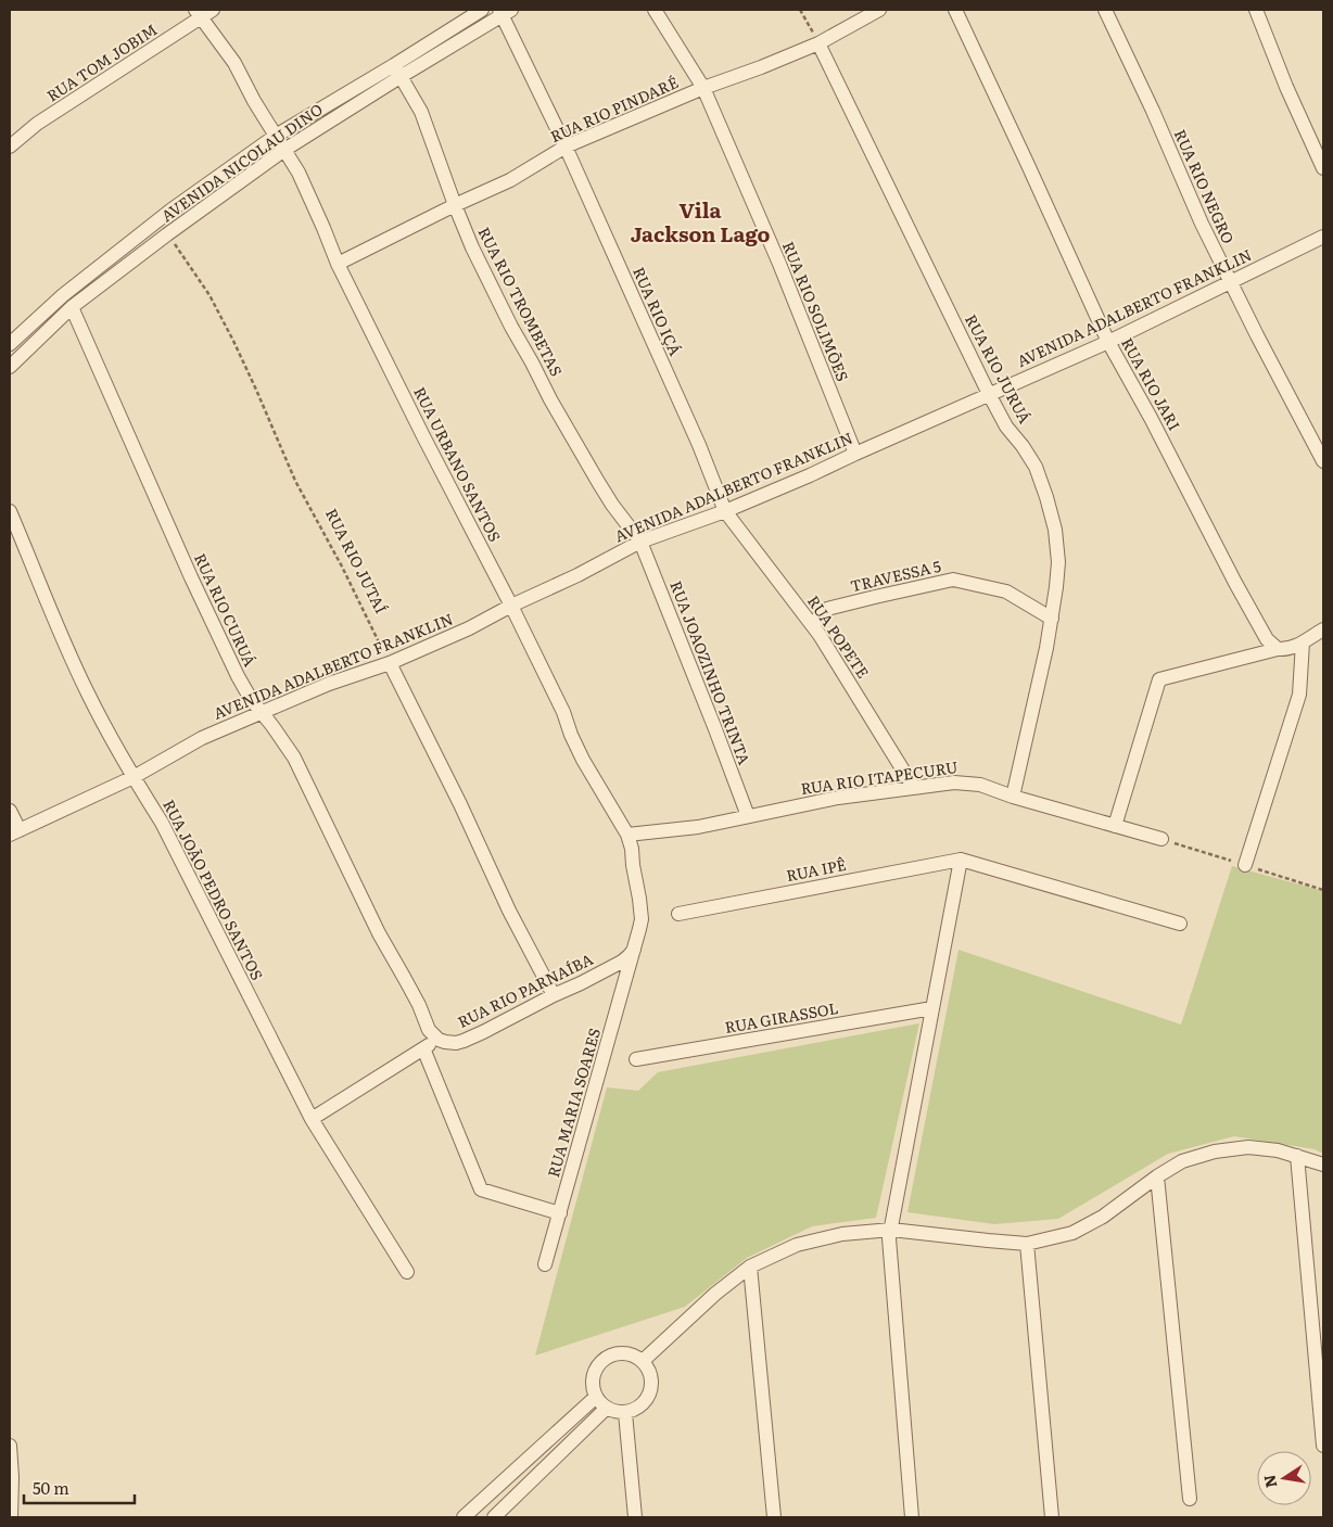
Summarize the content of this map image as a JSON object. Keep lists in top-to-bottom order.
{
  "streets": {
    "street": [
      "RUA TOM JOBIM",
      "RUA RIO PINDARÉ",
      "AVENIDA NICOLAU DINO",
      "RUA RIO NEGRO",
      "RUA RIO TROMBETAS",
      "AVENIDA ADALBERTO FRANKLIN",
      "RUA RIO IÇÁ",
      "RUA RIO SOLIMÕES",
      "RUA RIO JURUÁ",
      "RUA RIO JARI",
      "RUA URBANO SANTOS",
      "TRAVESSA 5",
      "RUA RIO CURUÁ",
      "RUA POPETE",
      "RUA JOAOZINHO TRINTA",
      "RUA RIO ITAPECURU",
      "RUA IPÊ",
      "RUA JOÃO PEDRO SANTOS",
      "RUA RIO PARNAÍBA",
      "RUA GIRASSOL",
      "RUA MARIA SOARES"
    ],
    "path": ["RUA RIO JUTAÍ"]
  },
  "crossings": [
    ["RUA TOM JOBIM", "RUA URBANO SANTOS"],
    ["RUA RIO PINDARÉ", "RUA RIO TROMBETAS"],
    ["RUA RIO PINDARÉ", "RUA RIO IÇÁ"],
    ["RUA RIO PINDARÉ", "RUA RIO SOLIMÕES"],
    ["RUA RIO PINDARÉ", "RUA RIO JURUÁ"],
    ["RUA RIO PINDARÉ", "RUA URBANO SANTOS"],
    ["AVENIDA NICOLAU DINO", "RUA RIO TROMBETAS"],
    ["AVENIDA NICOLAU DINO", "RUA RIO IÇÁ"],
    ["AVENIDA NICOLAU DINO", "RUA URBANO SANTOS"],
    ["AVENIDA NICOLAU DINO", "RUA RIO JUTAÍ"],
    ["AVENIDA NICOLAU DINO", "RUA RIO CURUÁ"],
    ["RUA RIO NEGRO", "AVENIDA ADALBERTO FRANKLIN"],
    ["RUA RIO TROMBETAS", "AVENIDA ADALBERTO FRANKLIN"],
    ["RUA RIO TROMBETAS", "RUA JOAOZINHO TRINTA"],
    ["AVENIDA ADALBERTO FRANKLIN", "RUA RIO IÇÁ"],
    ["AVENIDA ADALBERTO FRANKLIN", "RUA RIO SOLIMÕES"],
    ["AVENIDA ADALBERTO FRANKLIN", "RUA RIO JURUÁ"],
    ["AVENIDA ADALBERTO FRANKLIN", "RUA RIO JARI"],
    ["AVENIDA ADALBERTO FRANKLIN", "RUA URBANO SANTOS"],
    ["AVENIDA ADALBERTO FRANKLIN", "RUA RIO JUTAÍ"],
    ["AVENIDA ADALBERTO FRANKLIN", "RUA RIO CURUÁ"],
    ["AVENIDA ADALBERTO FRANKLIN", "RUA POPETE"],
    ["AVENIDA ADALBERTO FRANKLIN", "RUA JOAOZINHO TRINTA"],
    ["AVENIDA ADALBERTO FRANKLIN", "RUA JOÃO PEDRO SANTOS"],
    ["RUA RIO IÇÁ", "RUA POPETE"],
    ["RUA RIO JURUÁ", "TRAVESSA 5"],
    ["RUA RIO JURUÁ", "RUA RIO ITAPECURU"],
    ["RUA URBANO SANTOS", "RUA RIO ITAPECURU"],
    ["RUA URBANO SANTOS", "RUA RIO PARNAÍBA"],
    ["RUA URBANO SANTOS", "RUA MARIA SOARES"],
    ["TRAVESSA 5", "RUA POPETE"],
    ["RUA RIO CURUÁ", "RUA RIO PARNAÍBA"],
    ["RUA POPETE", "RUA RIO ITAPECURU"],
    ["RUA JOAOZINHO TRINTA", "RUA RIO ITAPECURU"],
    ["RUA RIO PARNAÍBA", "RUA MARIA SOARES"]
  ],
  "districts": ["Vila Jackson Lago"],
  "scale_bar": "50 m",
  "north": "left"
}
